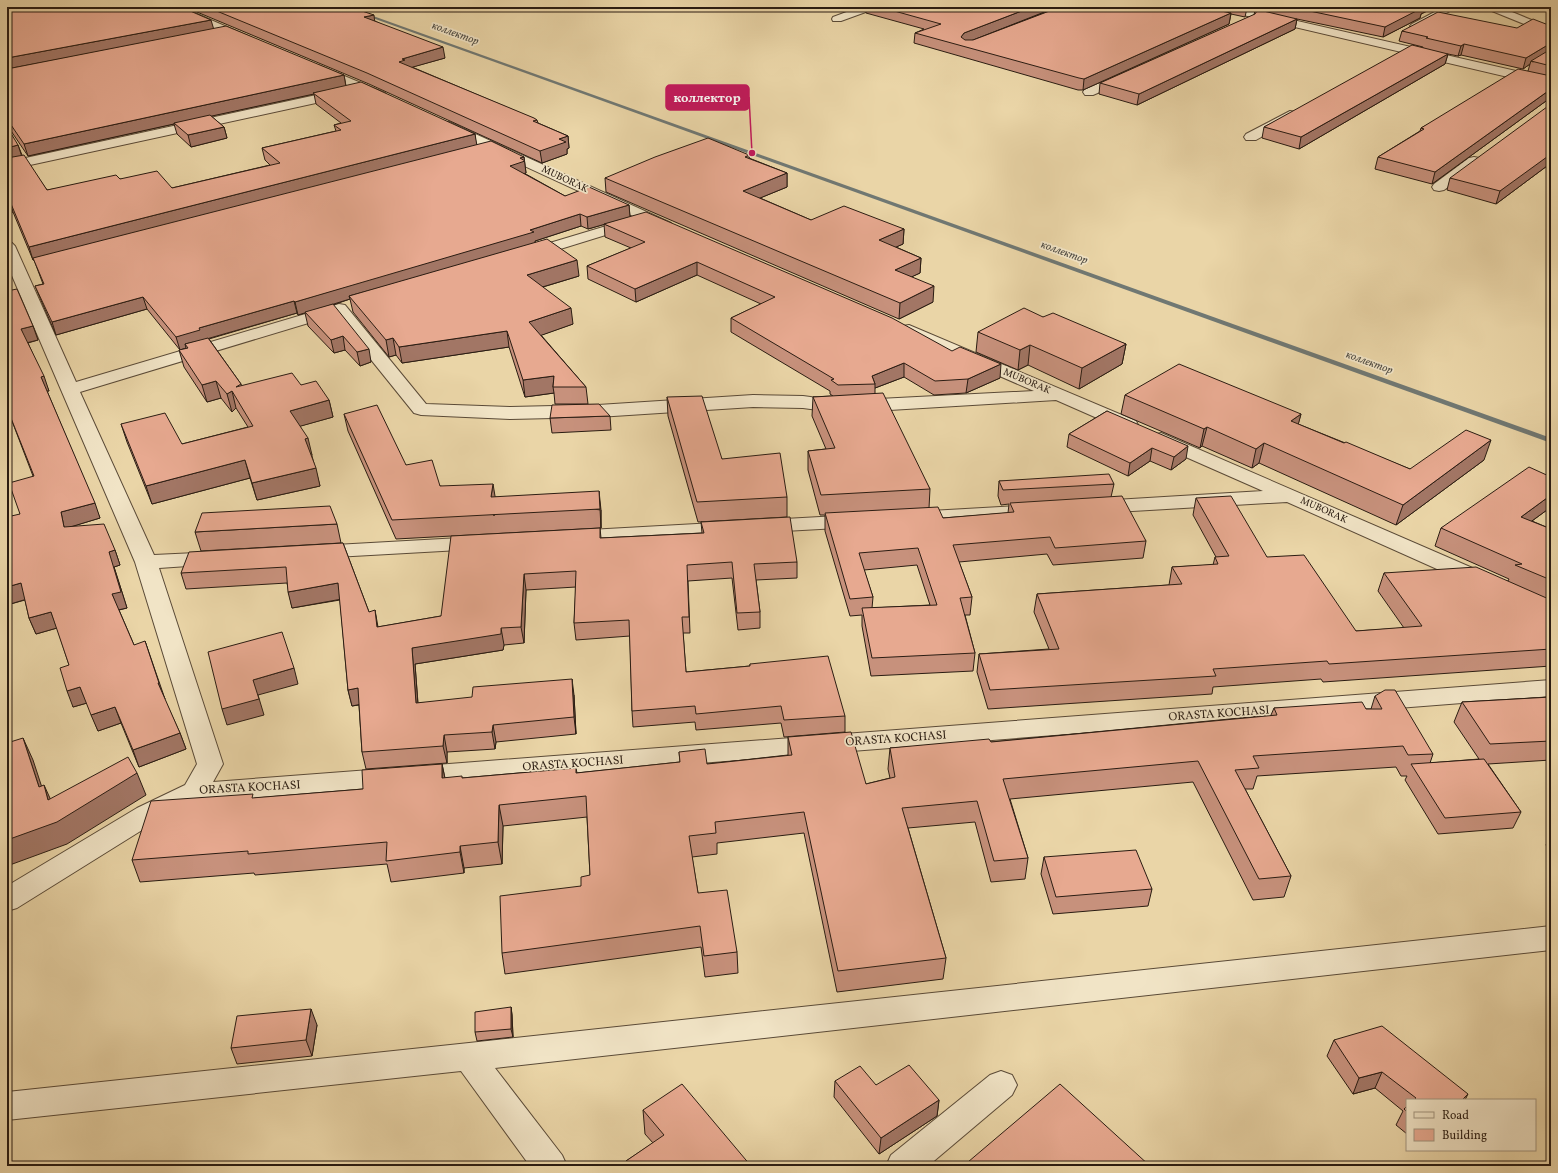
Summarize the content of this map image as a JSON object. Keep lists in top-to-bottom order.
{
  "streets": {
    "street": ["MUBORAK", "ORASTA KOCHASI"]
  },
  "water": ["коллектор"],
  "places": ["коллектор"],
  "legend": ["Road", "Building"]
}
